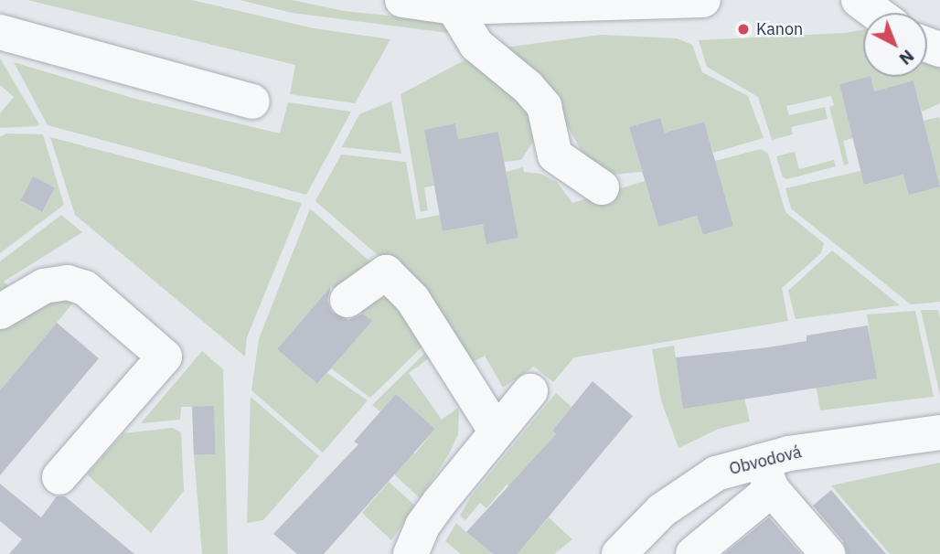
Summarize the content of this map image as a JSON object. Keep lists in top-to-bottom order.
{
  "streets": {
    "street": ["Obvodová"]
  },
  "places": ["Kanon"],
  "north": "bottom right"
}
